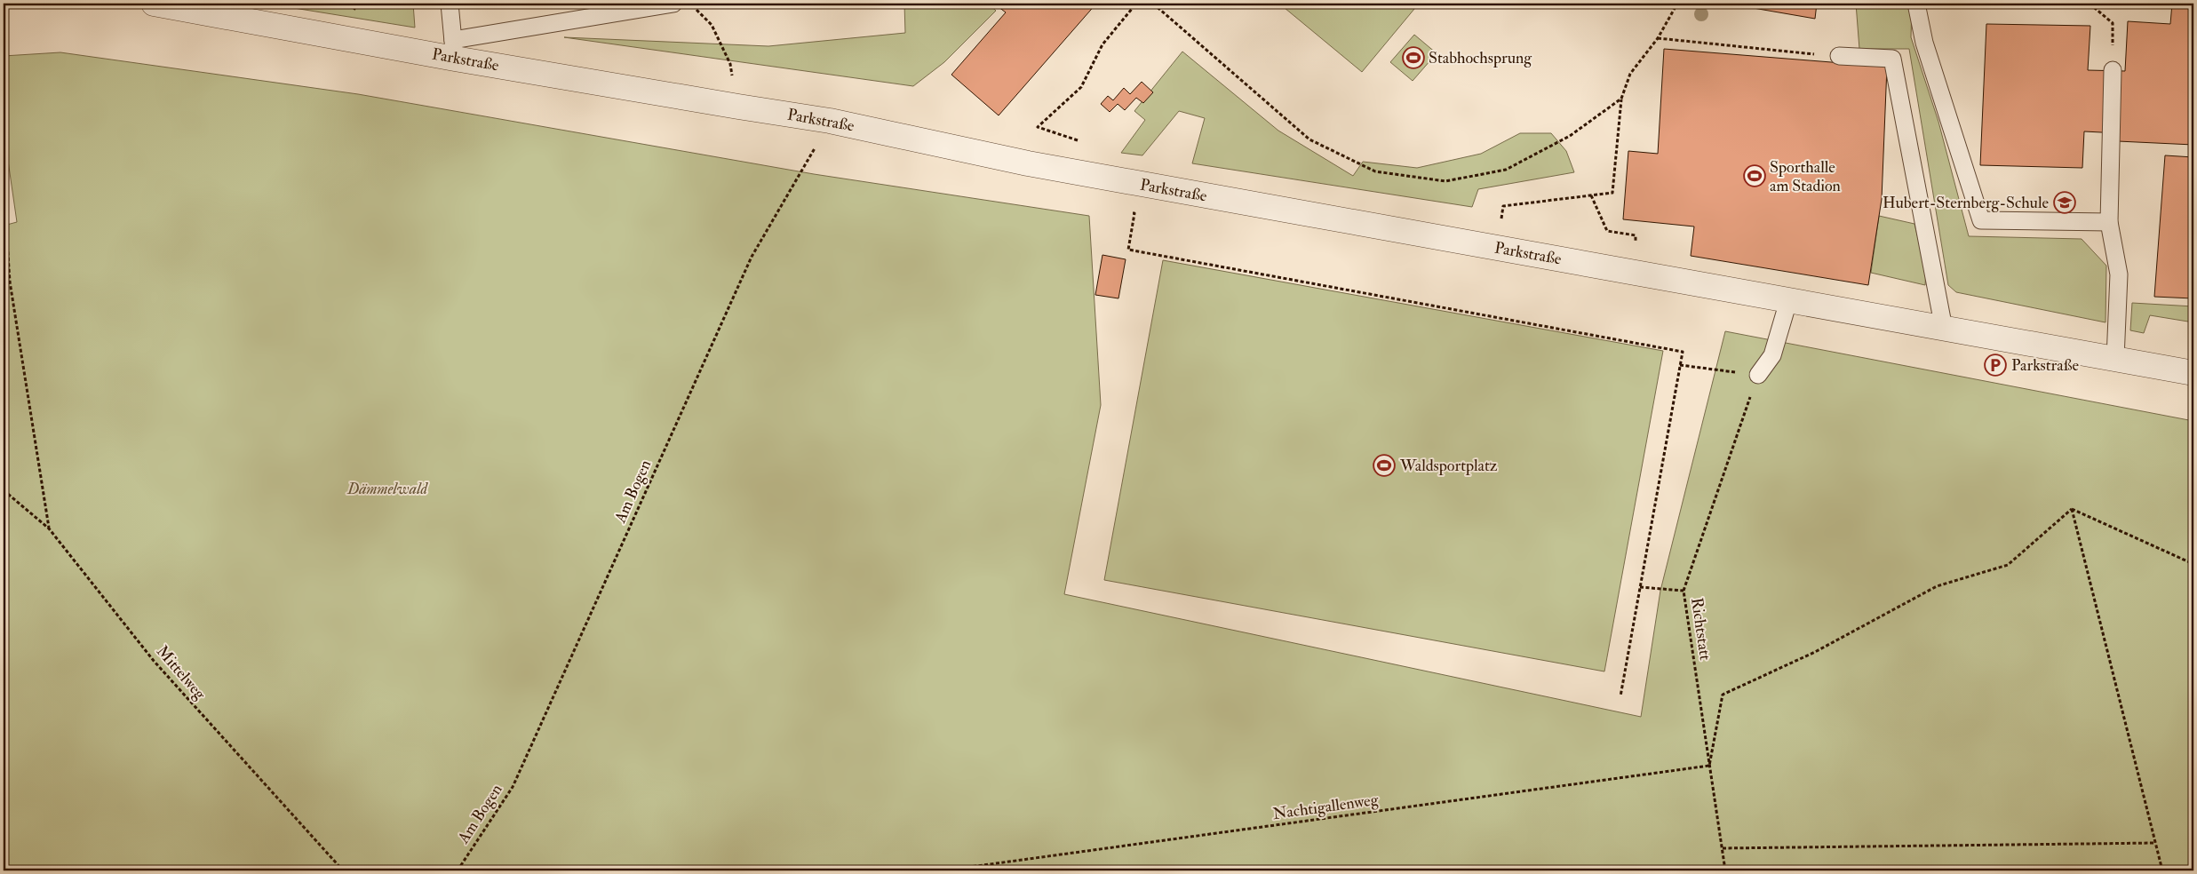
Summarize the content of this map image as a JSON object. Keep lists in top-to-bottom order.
{
  "streets": {
    "street": ["Parkstraße"],
    "path": [
      "Am Bogen",
      "Richtstatt",
      "Mittelweg",
      "Nachtigallenweg"
    ]
  },
  "crossings": [
    ["Parkstraße", "Am Bogen"],
    ["Richtstatt", "Nachtigallenweg"]
  ],
  "parks": ["Dämmelwald"],
  "places": {
    "sports": ["Stabhochsprung", "Sporthalle am Stadion", "Waldsportplatz"],
    "school or university": ["Hubert-Sternberg-Schule"],
    "parking": ["Parkstraße"]
  }
}
